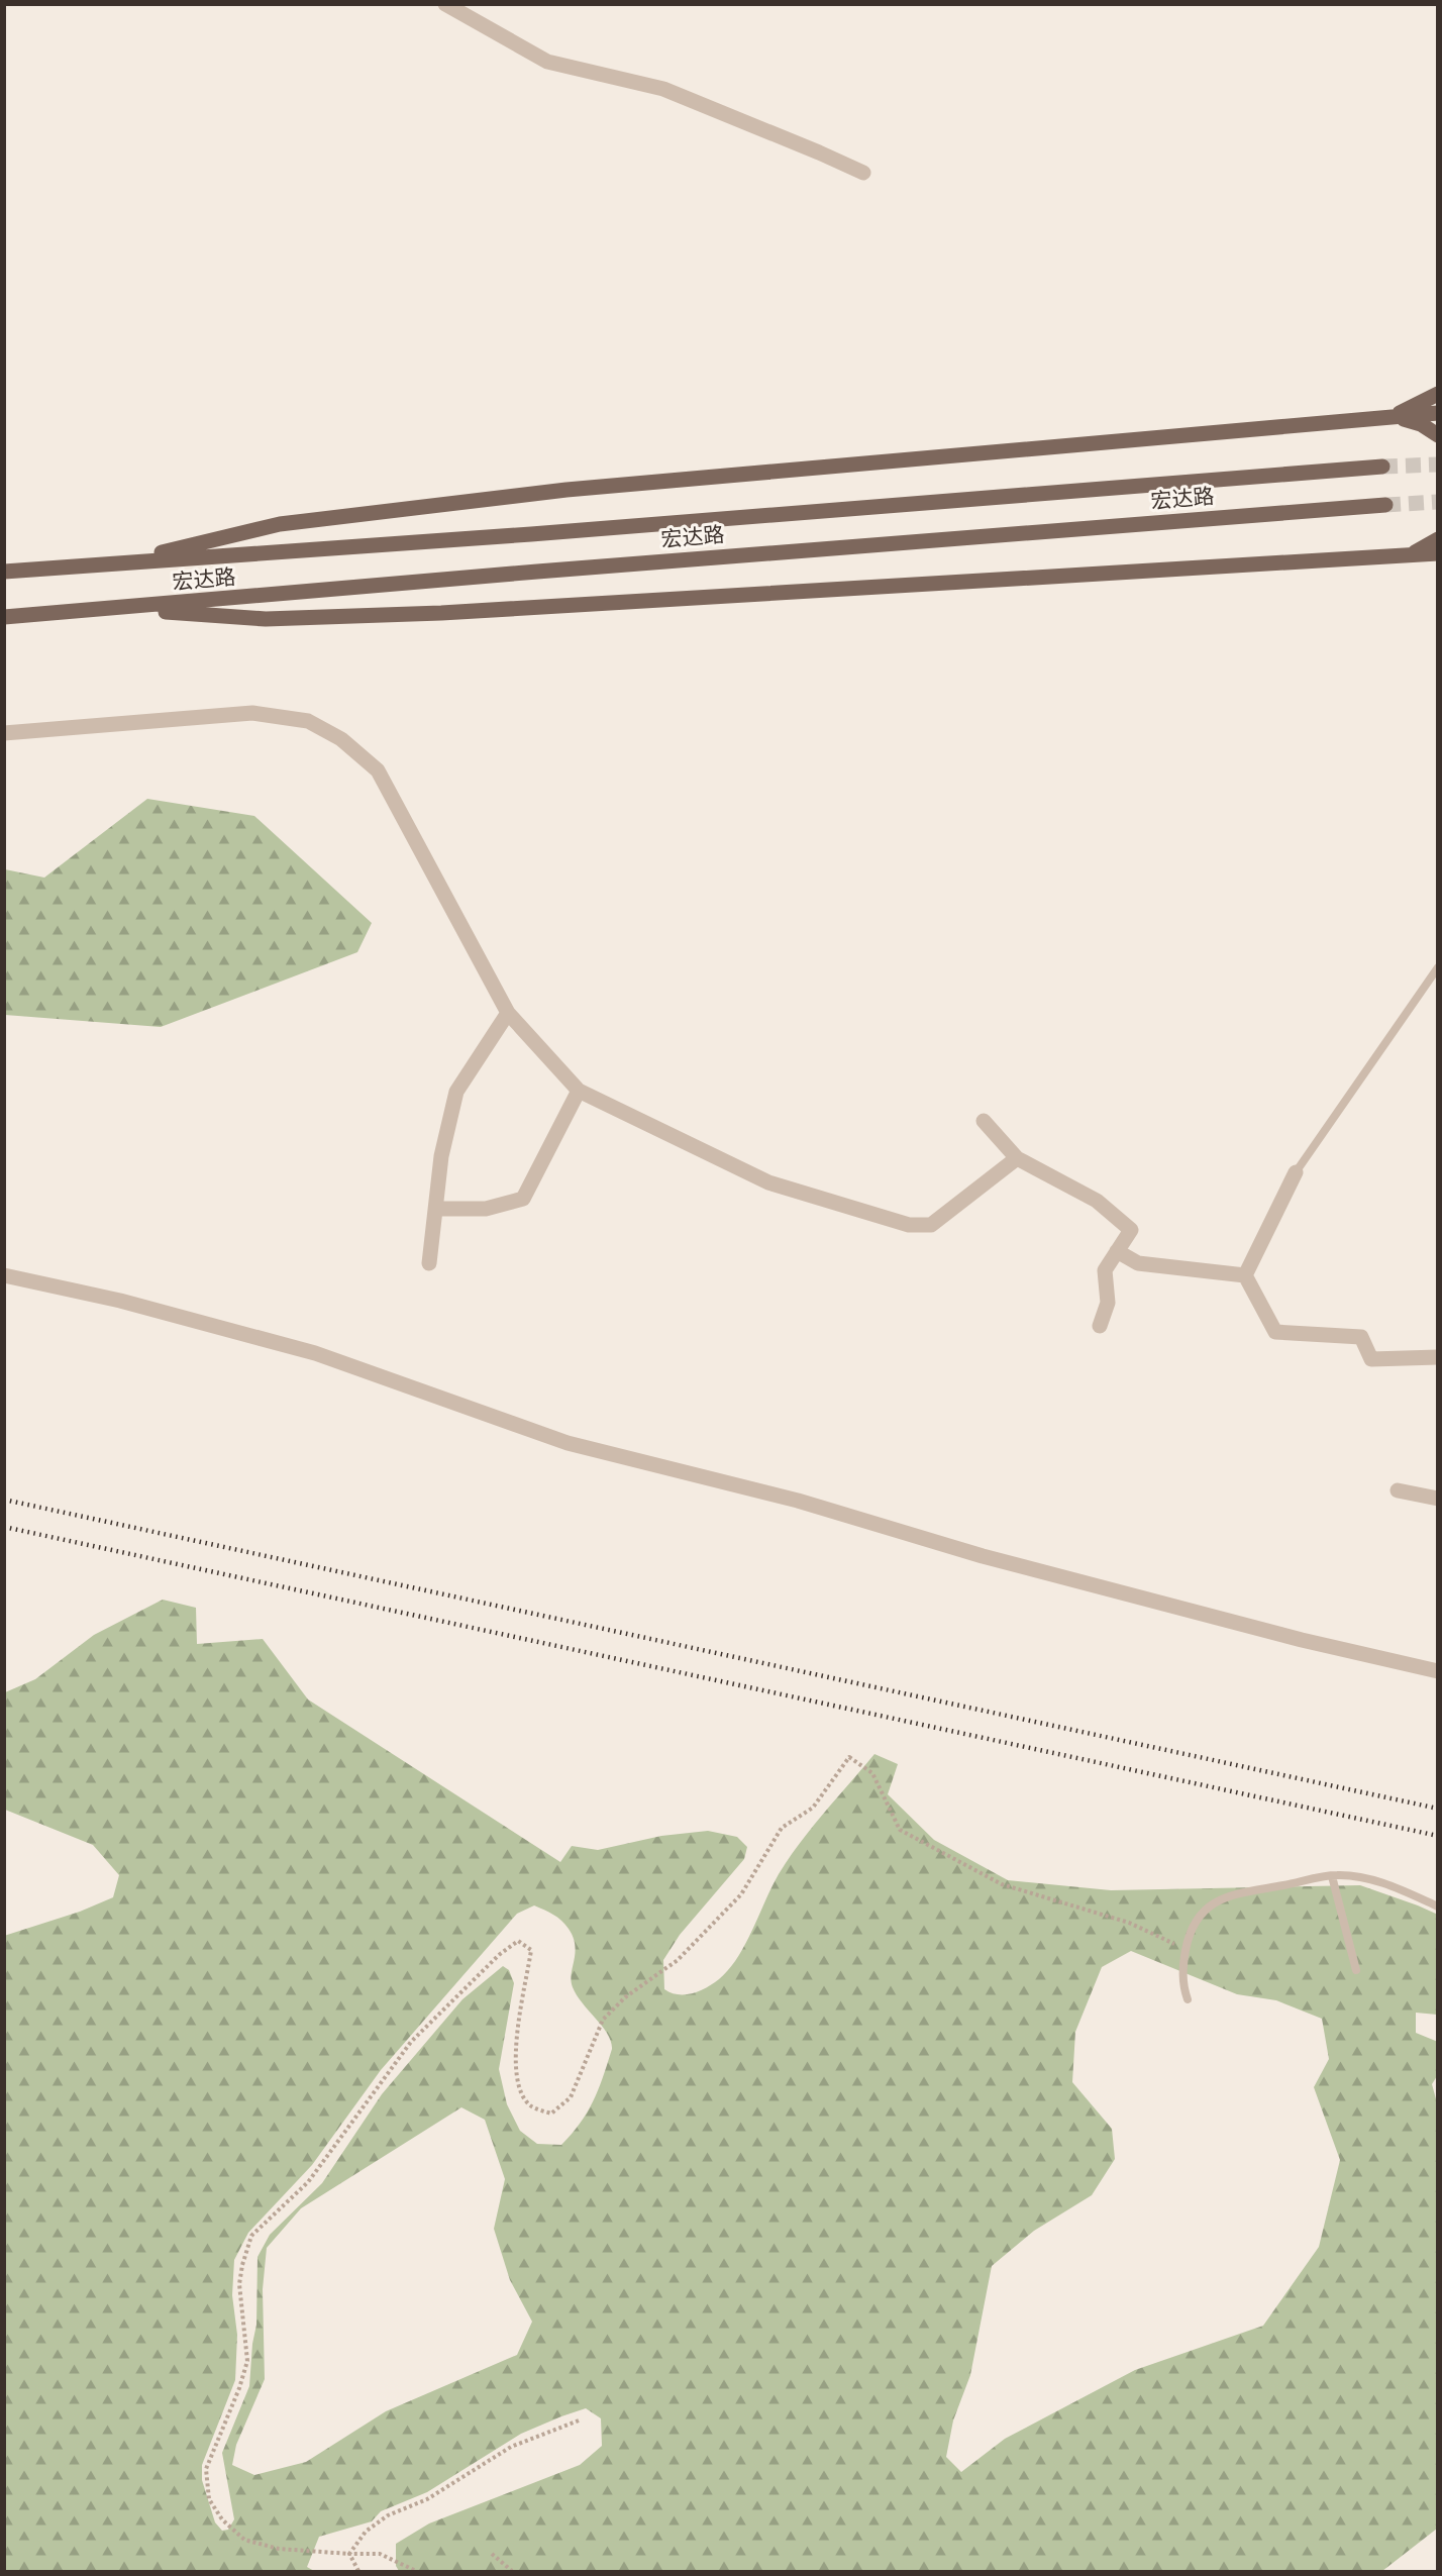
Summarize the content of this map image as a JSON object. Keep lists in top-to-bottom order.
{
  "streets": {
    "main road": ["宏达路"]
  }
}
